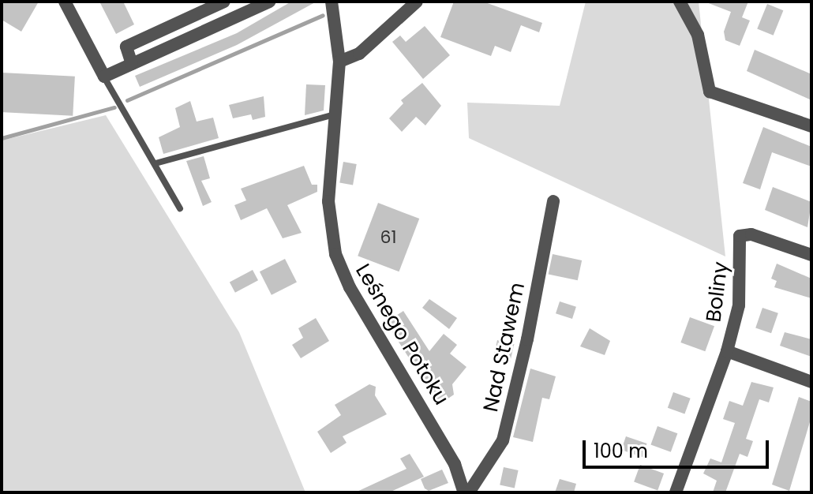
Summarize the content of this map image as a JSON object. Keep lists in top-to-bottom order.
{
  "streets": {
    "street": ["Boliny", "Leśnego Potoku", "Nad Stawem"]
  },
  "crossings": [
    ["Leśnego Potoku", "Nad Stawem"]
  ],
  "house_numbers": ["61"],
  "scale_bar": "100 m"
}
